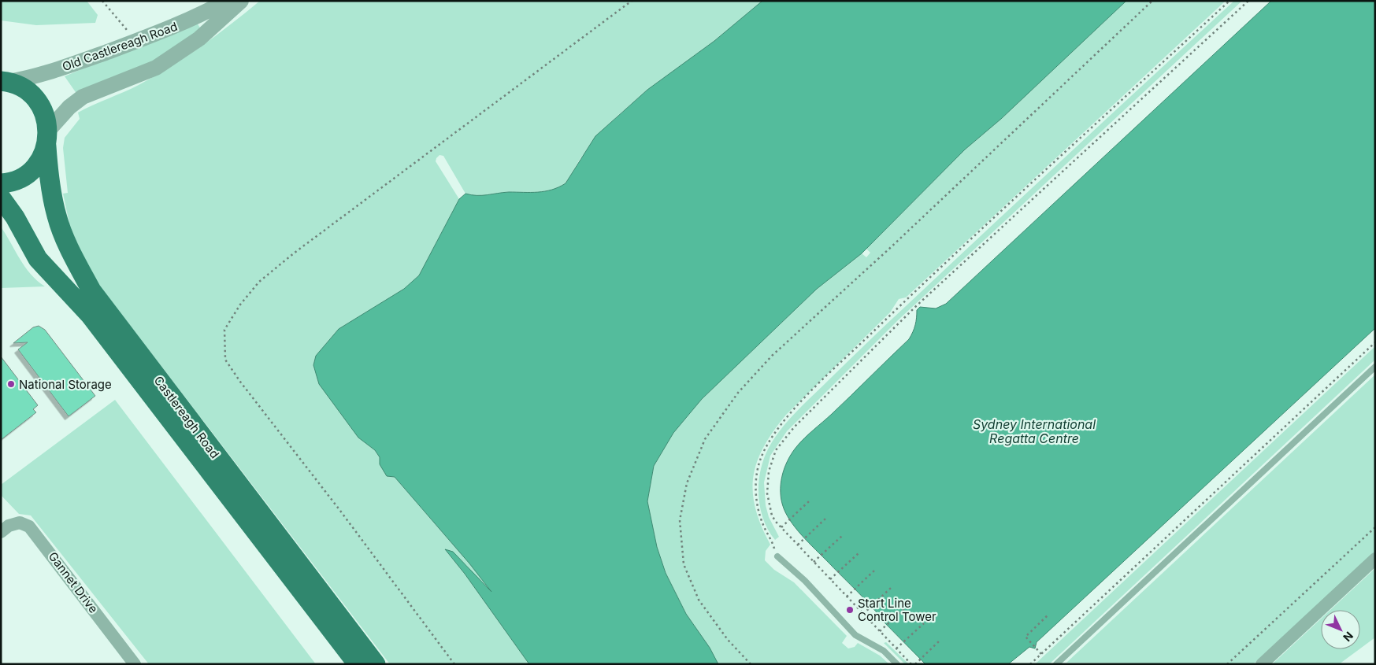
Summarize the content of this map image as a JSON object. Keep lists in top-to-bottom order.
{
  "streets": {
    "main road": ["Castlereagh Road"],
    "street": ["Old Castlereagh Road", "Gannet Drive"]
  },
  "crossings": [
    ["Old Castlereagh Road", "Castlereagh Road"]
  ],
  "water": ["Sydney International Regatta Centre"],
  "places": ["National Storage", "Start Line Control Tower"],
  "north": "bottom right"
}
